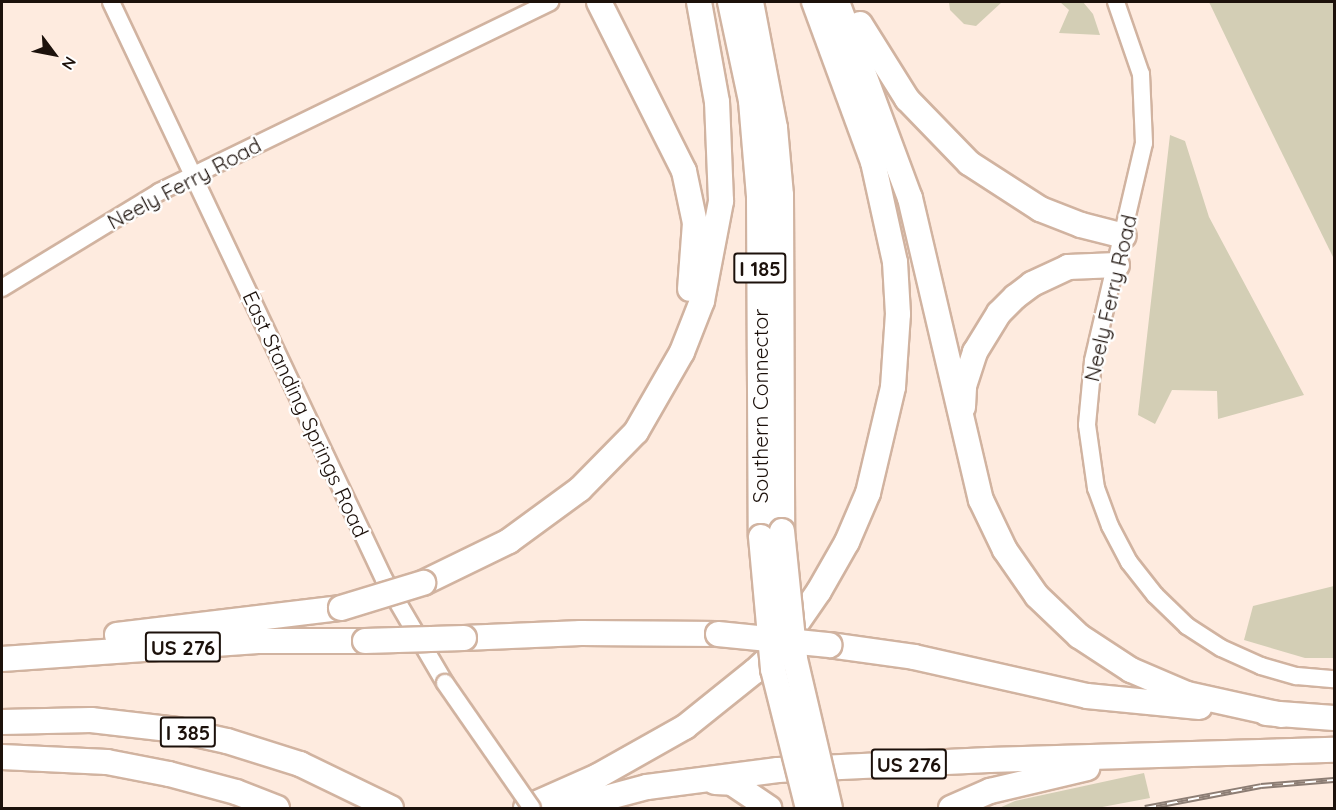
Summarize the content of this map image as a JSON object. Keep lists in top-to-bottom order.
{
  "streets": {
    "highway": [
      "I 185",
      "Southern Connector",
      "US 276",
      "I 385"
    ],
    "street": ["Neely Ferry Road", "East Standing Springs Road"]
  },
  "crossings": [
    ["Neely Ferry Road", "East Standing Springs Road"]
  ],
  "north": "bottom right"
}
